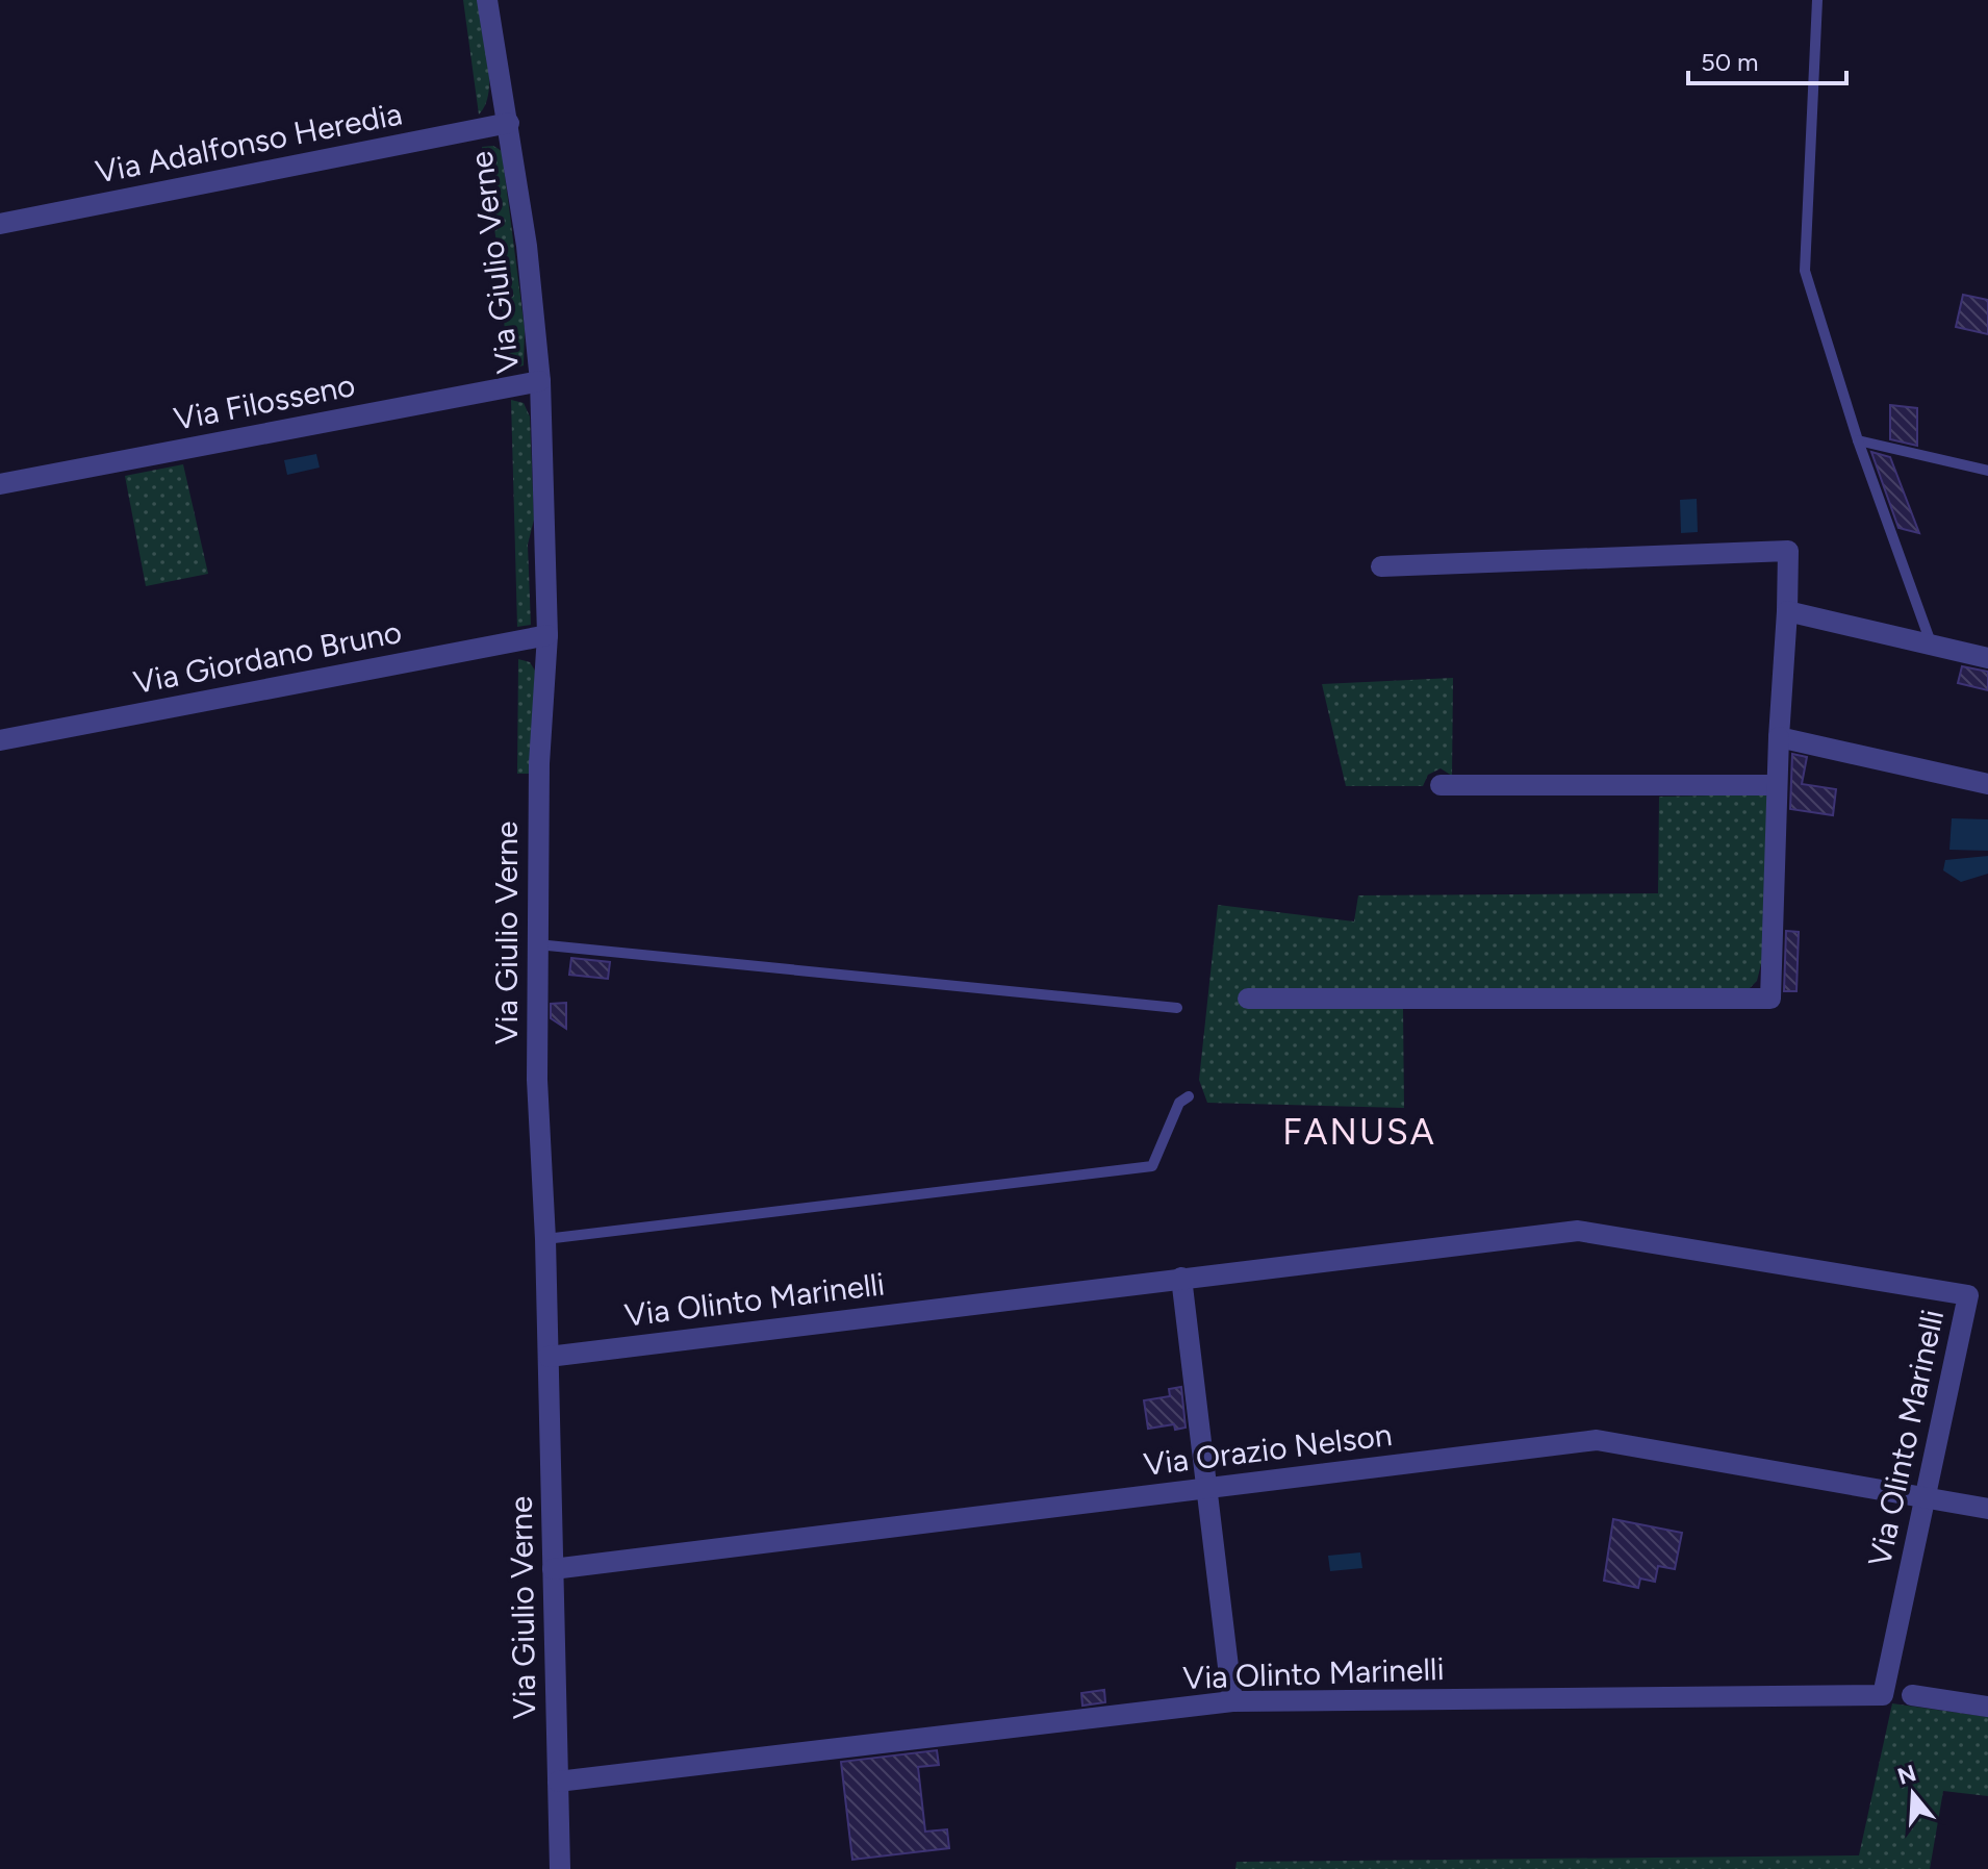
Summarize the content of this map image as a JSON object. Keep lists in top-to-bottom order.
{
  "streets": {
    "street": [
      "Via Adalfonso Heredia",
      "Via Giulio Verne",
      "Via Filosseno",
      "Via Giordano Bruno",
      "Via Olinto Marinelli",
      "Via Orazio Nelson"
    ]
  },
  "crossings": [
    ["Via Adalfonso Heredia", "Via Giulio Verne"],
    ["Via Giulio Verne", "Via Filosseno"],
    ["Via Giulio Verne", "Via Giordano Bruno"],
    ["Via Giulio Verne", "Via Olinto Marinelli"],
    ["Via Giulio Verne", "Via Orazio Nelson"],
    ["Via Olinto Marinelli", "Via Orazio Nelson"]
  ],
  "districts": ["FANUSA"],
  "scale_bar": "50 m",
  "north": "top"
}
